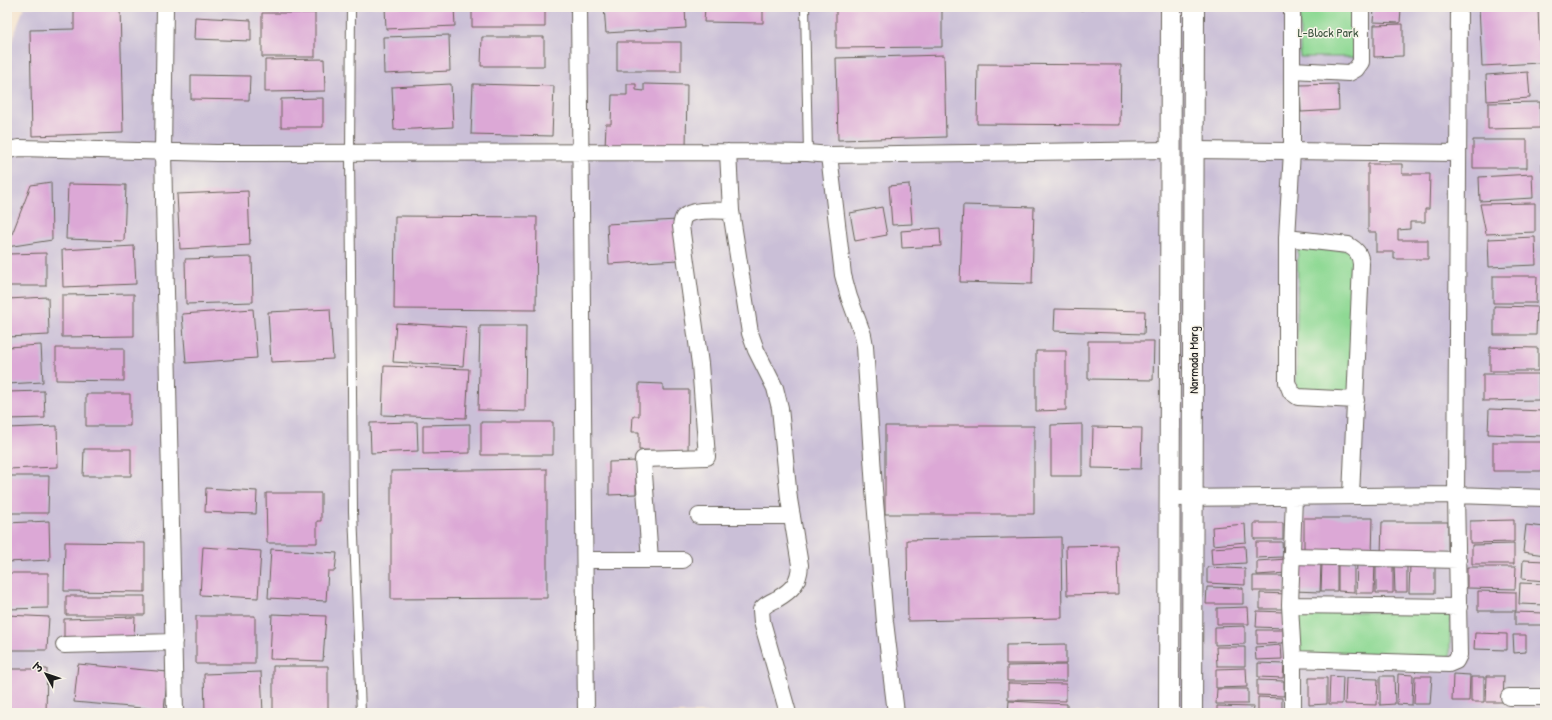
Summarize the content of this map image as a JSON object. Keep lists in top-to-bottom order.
{
  "streets": {
    "street": ["Narmada Marg"]
  },
  "parks": ["L-Block Park"],
  "north": "top left"
}
